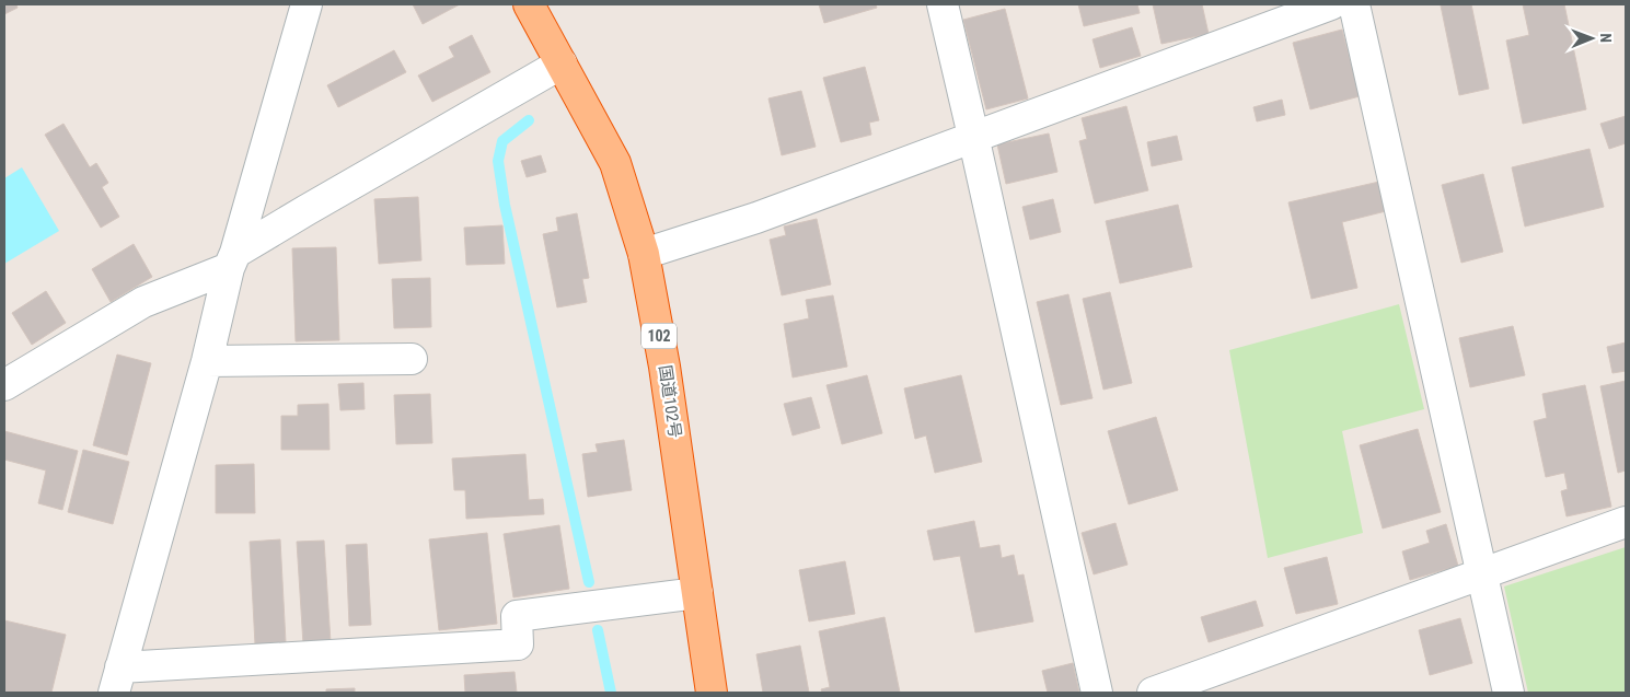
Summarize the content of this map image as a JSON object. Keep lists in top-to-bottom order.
{
  "streets": {
    "highway": ["102", "国道102号"]
  },
  "north": "right"
}
